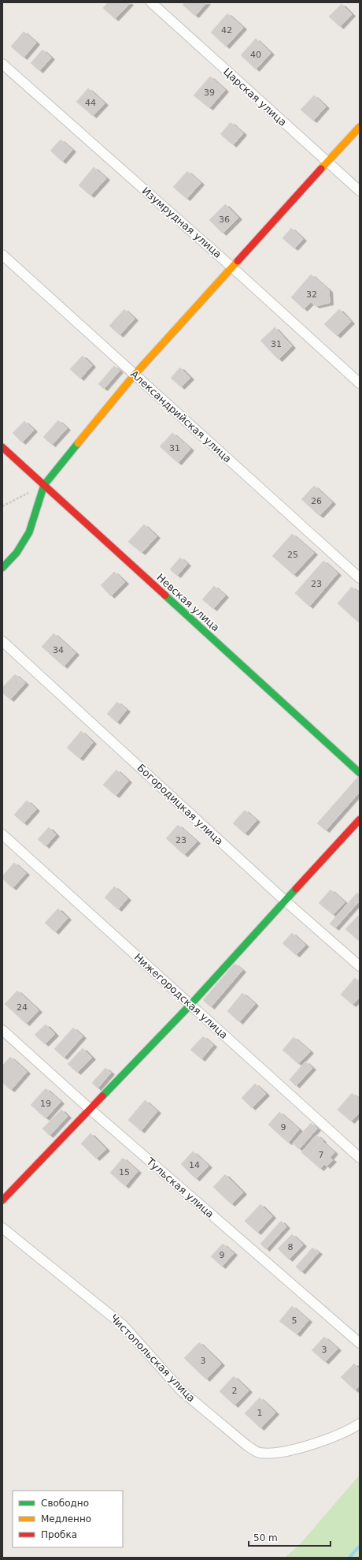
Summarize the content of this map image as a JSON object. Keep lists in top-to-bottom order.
{
  "streets": {
    "street": [
      "Царская улица",
      "Изумрудная улица",
      "Александрийская улица",
      "Невская улица",
      "Богородицкая улица",
      "Нижегородская улица",
      "Тульская улица",
      "Чистопольская улица"
    ]
  },
  "house_numbers": [
    "42",
    "40",
    "39",
    "44",
    "36",
    "32",
    "31",
    "31",
    "26",
    "25",
    "23",
    "34",
    "23",
    "24",
    "19",
    "9",
    "7",
    "14",
    "15",
    "8",
    "9",
    "5",
    "3",
    "3",
    "2",
    "1"
  ],
  "legend": ["Свободно", "Медленно", "Пробка"],
  "scale_bar": "50 m"
}
